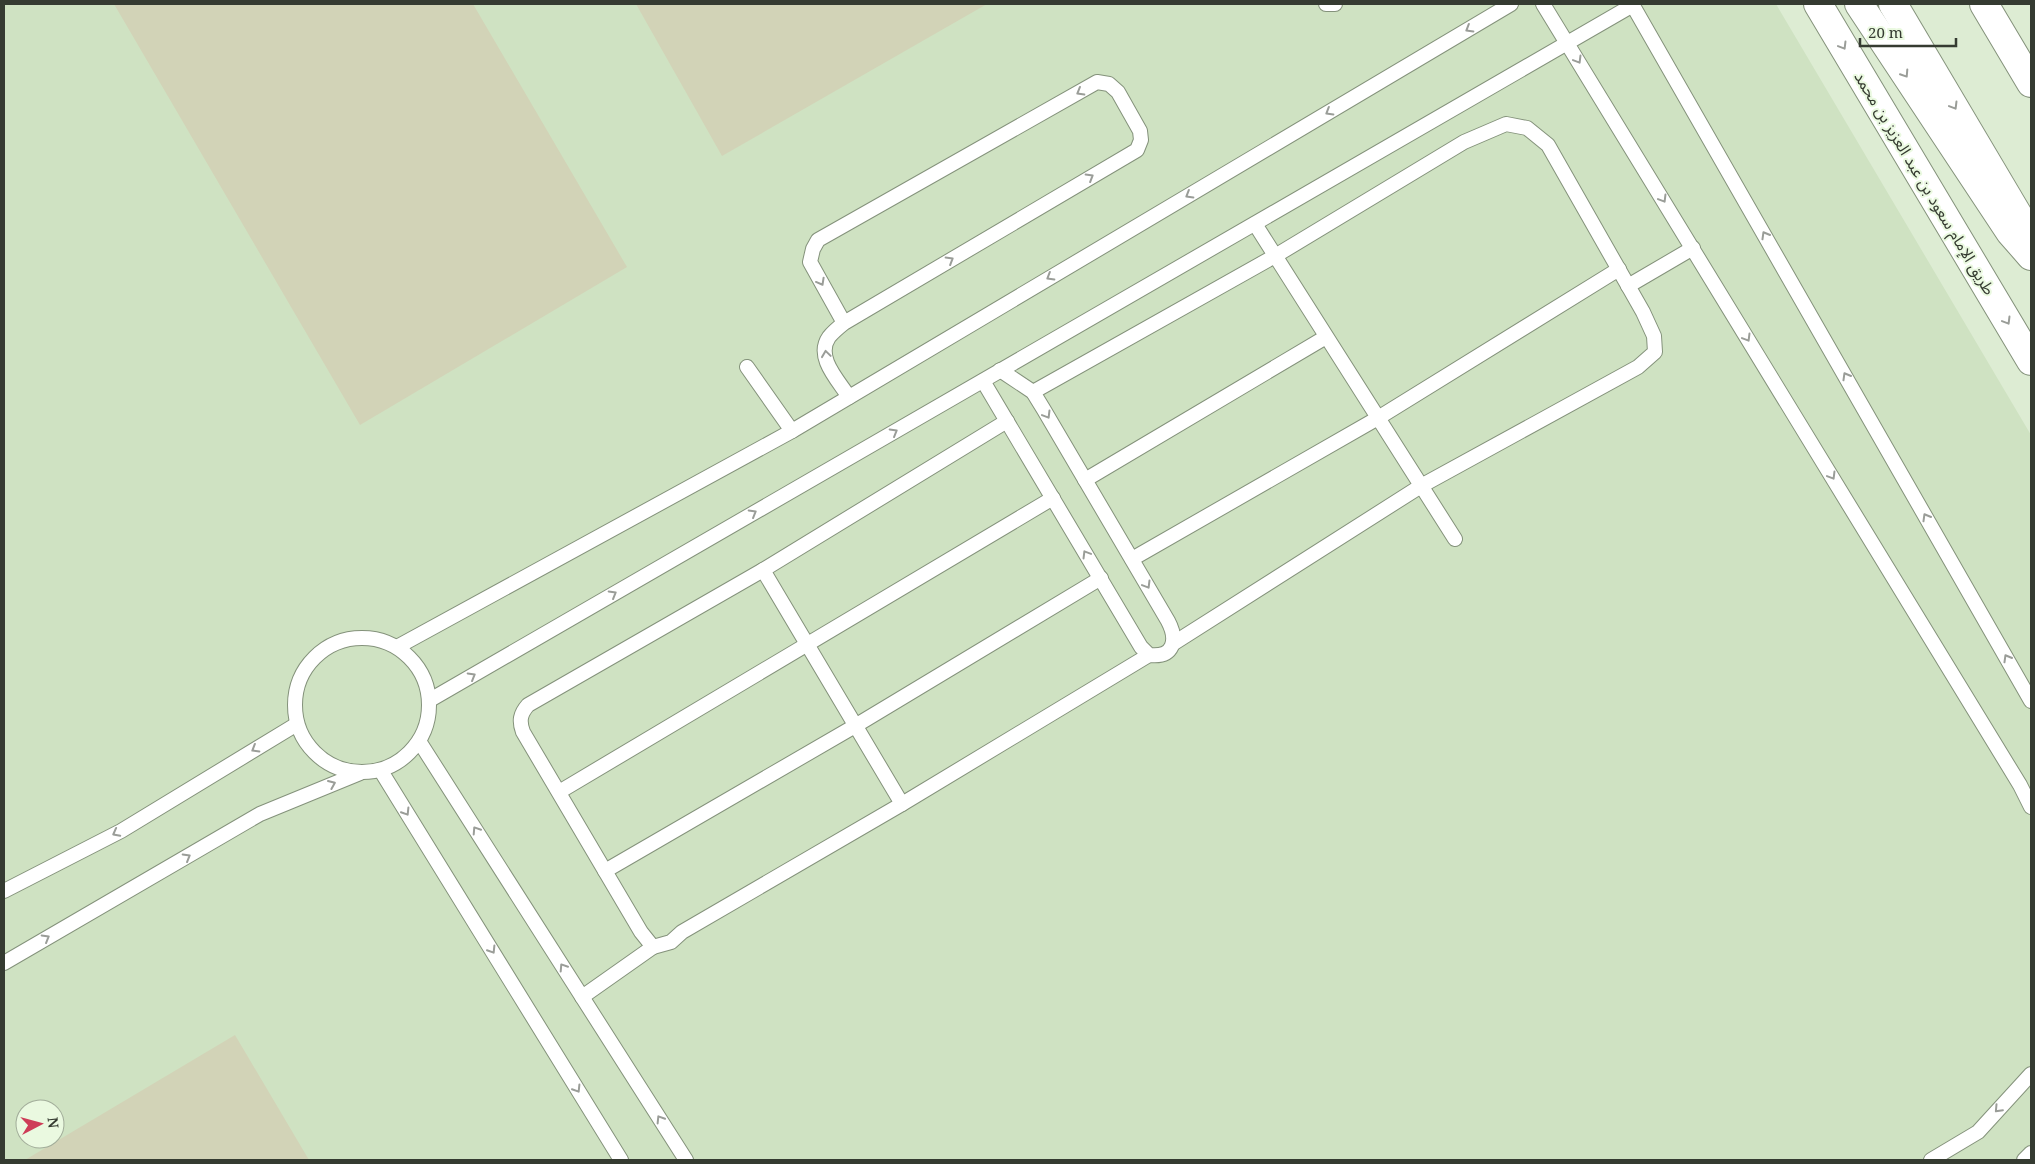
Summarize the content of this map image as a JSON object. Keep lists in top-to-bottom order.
{
  "streets": {
    "street": ["طريق الإمام سعود بن عبد العزيز بن محمد"]
  },
  "scale_bar": "20 m",
  "north": "right"
}
